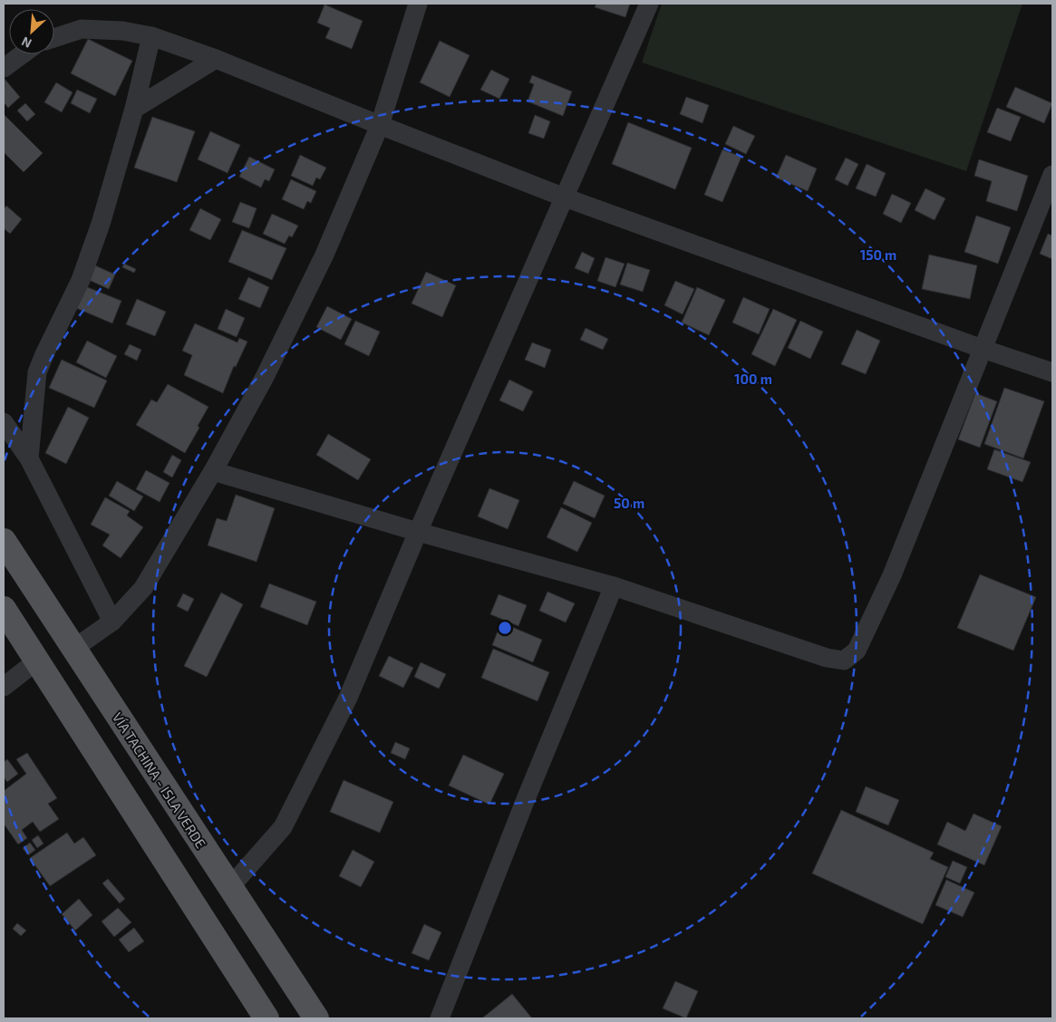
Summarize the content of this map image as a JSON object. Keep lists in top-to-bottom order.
{
  "streets": {
    "main road": ["VÍA TACHINA - ISLA VERDE"]
  },
  "north": "bottom left",
  "rings": ["150 m", "100 m", "50 m"]
}
